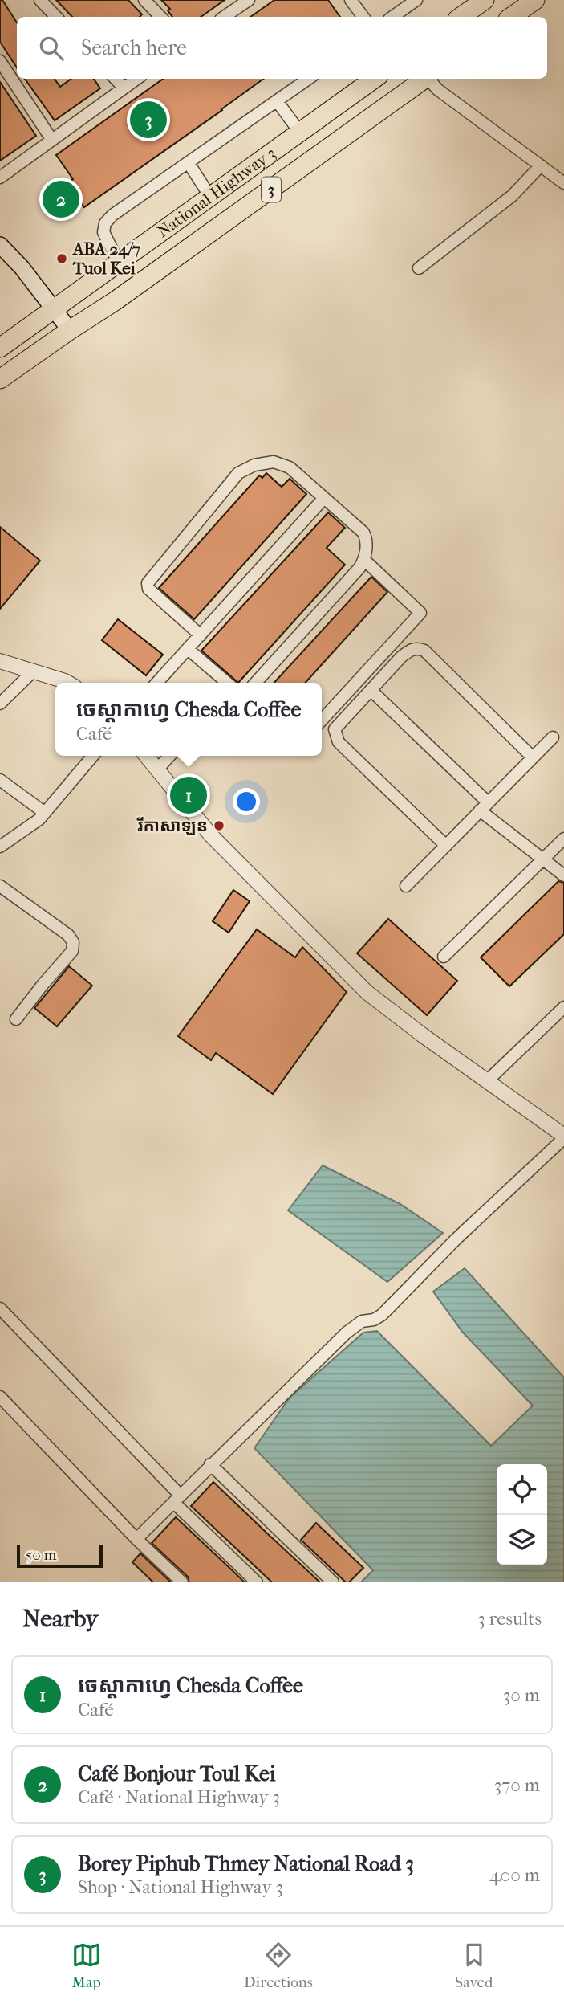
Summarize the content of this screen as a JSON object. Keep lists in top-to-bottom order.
{
  "streets": {
    "highway": ["3", "National Highway 3"]
  },
  "places": ["ABA 24/7 Tuol Kei", "រីកាសាឡន"],
  "scale_bar": "50 m",
  "page": {
    "search": "Search here",
    "pins": ["3", "2", "1"],
    "popup": ["ចេស្ដាកាហ្វេ Chesda Coffee", "Café"],
    "scale": "50 m",
    "heading": ["Nearby", "3 results"],
    "list": [
      {
        "mark": "1",
        "name": "ចេស្ដាកាហ្វេ Chesda Coffee",
        "note": "Café",
        "value": "30 m"
      },
      {
        "mark": "2",
        "name": "Café Bonjour Toul Kei",
        "note": "Café · National Highway 3",
        "value": "370 m"
      },
      {
        "mark": "3",
        "name": "Borey Piphub Thmey National Road 3",
        "note": "Shop · National Highway 3",
        "value": "400 m"
      }
    ],
    "nav": ["Map", "Directions", "Saved"]
  }
}
